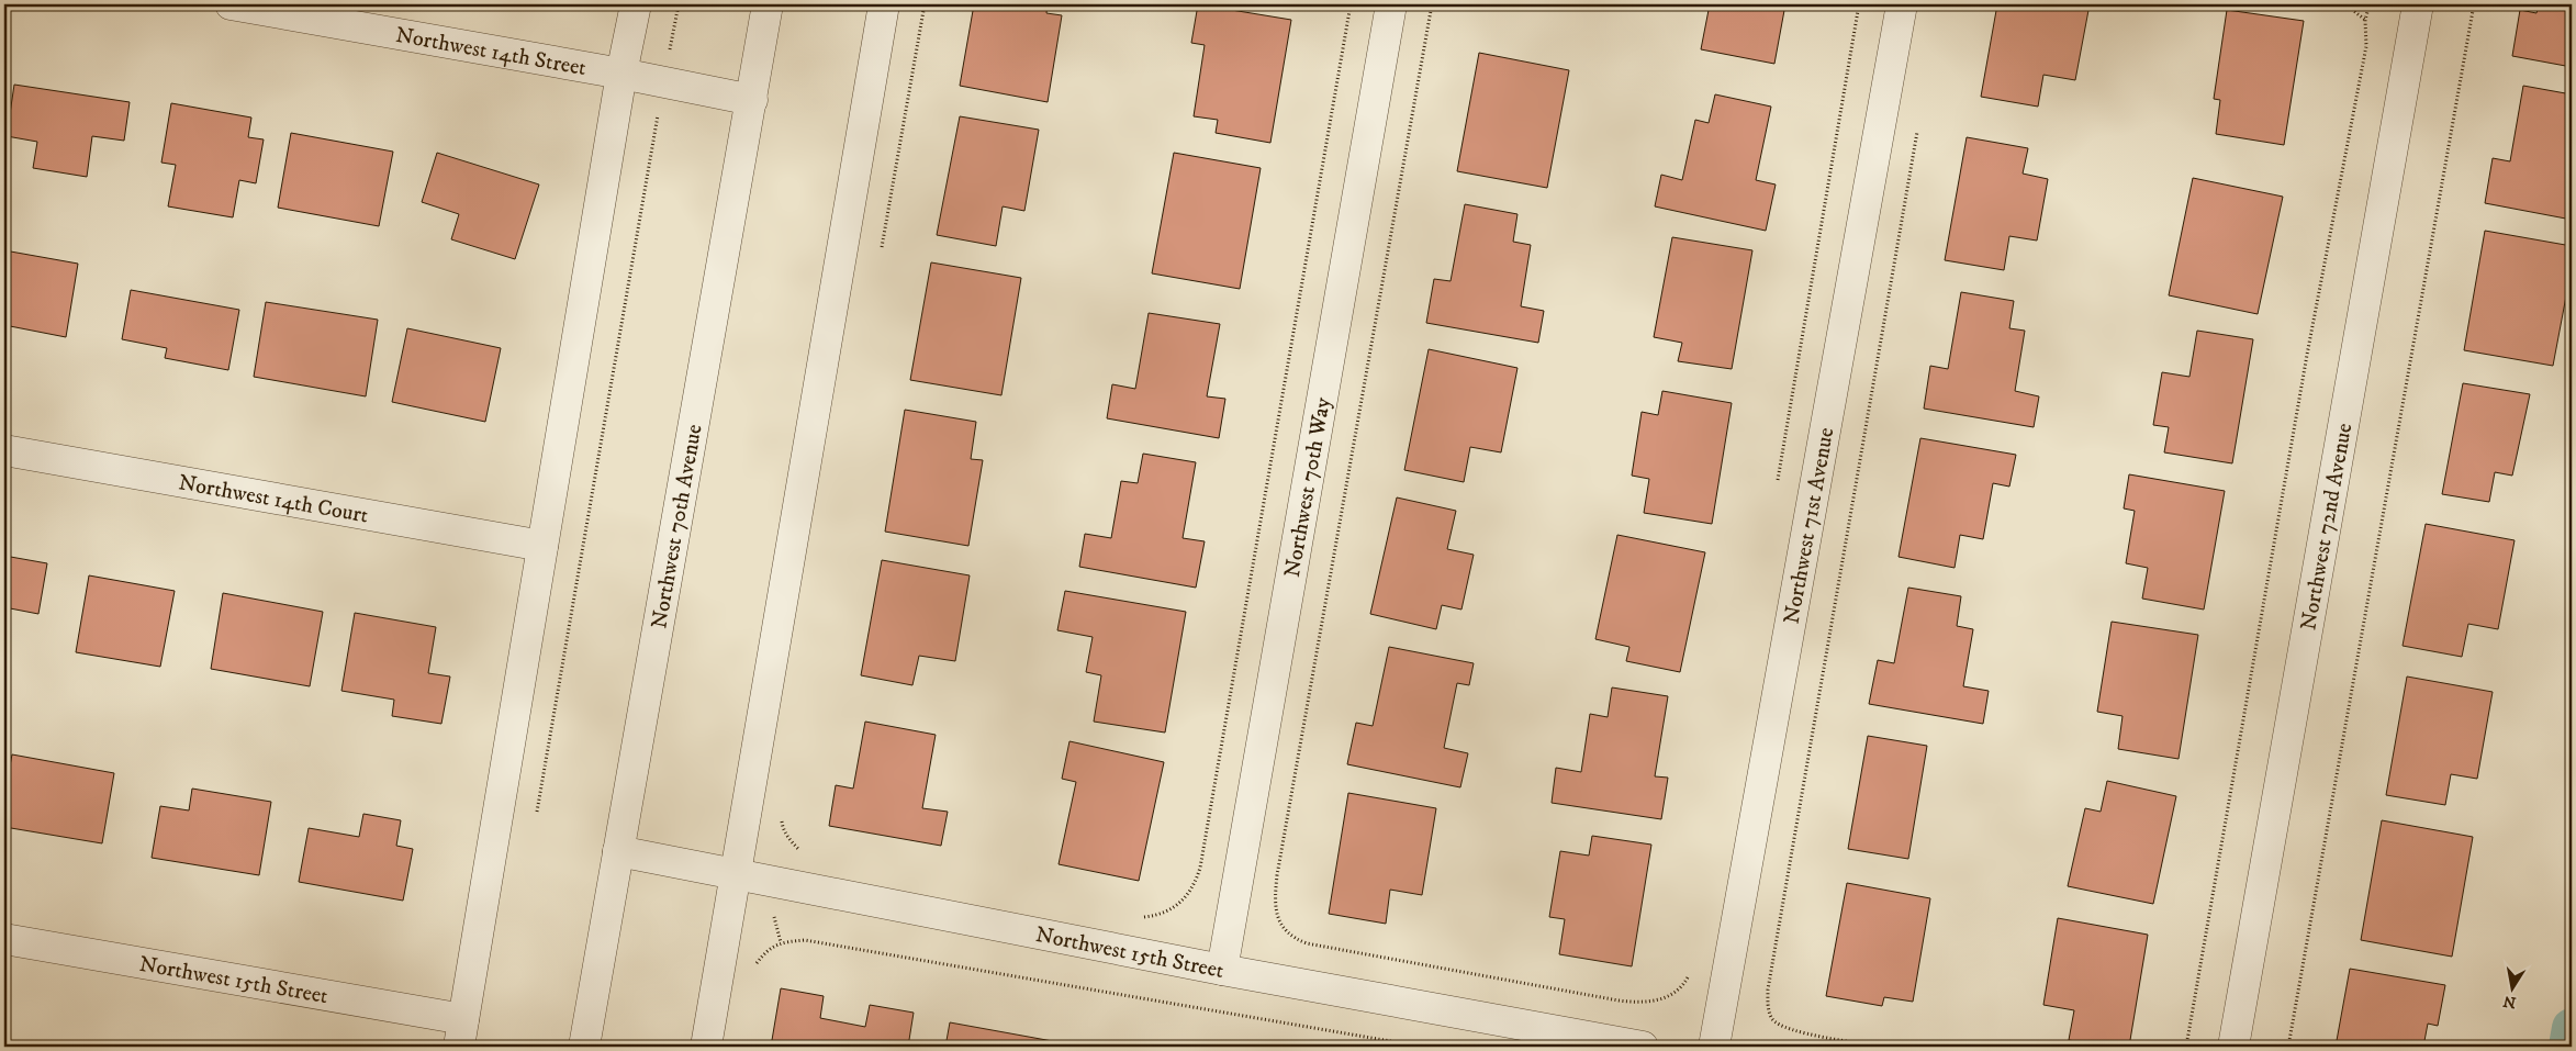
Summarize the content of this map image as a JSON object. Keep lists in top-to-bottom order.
{
  "streets": {
    "street": [
      "Northwest 14th Street",
      "Northwest 70th Way",
      "Northwest 14th Court",
      "Northwest 71st Avenue",
      "Northwest 72nd Avenue",
      "Northwest 70th Avenue",
      "Northwest 15th Street"
    ]
  },
  "crossings": [
    ["Northwest 14th Street", "Northwest 70th Avenue"],
    ["Northwest 70th Way", "Northwest 15th Street"],
    ["Northwest 70th Avenue", "Northwest 15th Street"]
  ],
  "north": "bottom"
}
